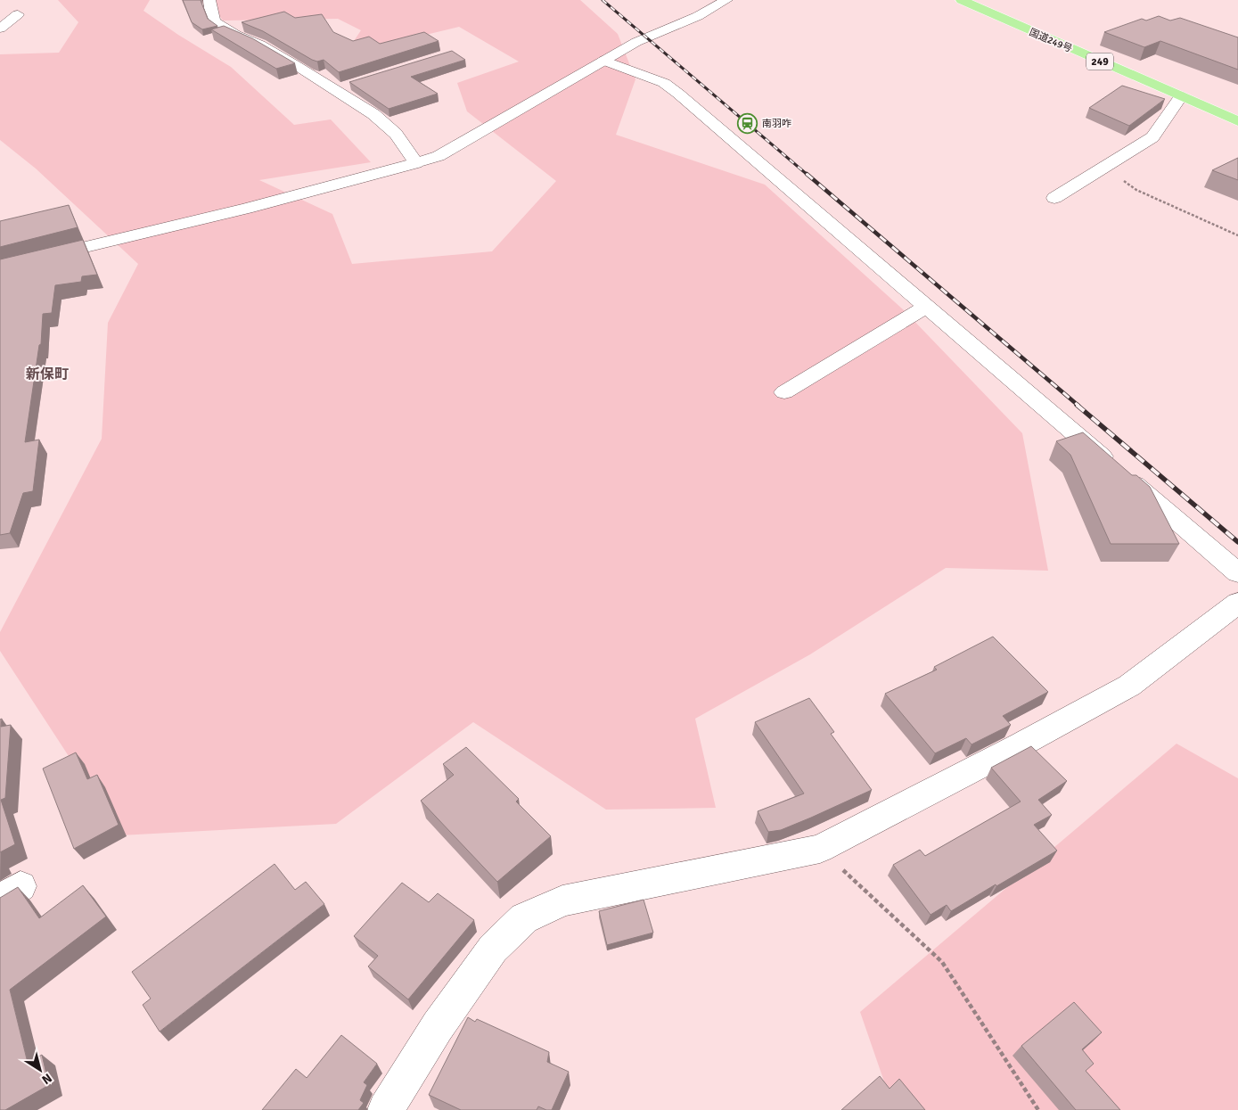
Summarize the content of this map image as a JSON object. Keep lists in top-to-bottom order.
{
  "streets": {
    "highway": ["国道249号", "249"]
  },
  "districts": ["新保町"],
  "places": {
    "station": ["南羽咋"]
  },
  "north": "bottom right"
}
